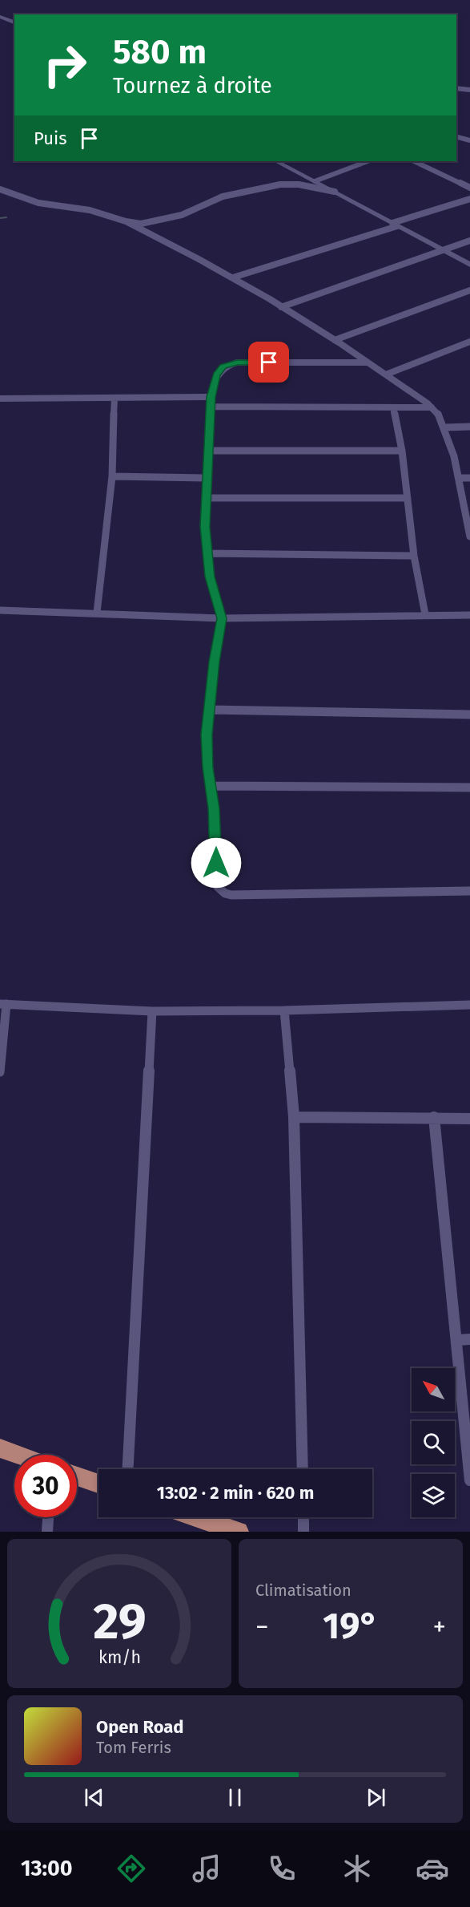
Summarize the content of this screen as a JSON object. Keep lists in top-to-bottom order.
{
  "north": "top left",
  "page": {
    "turn": ["580 m", "Tournez à droite"],
    "then": "Puis",
    "limit": "30",
    "trip": "13:02 · 2 min · 620 m",
    "tile": "Climatisation",
    "heat": ["−", "19°", "+"],
    "song": ["Open Road", "Tom Ferris"],
    "tabs": "13:00",
    "gauge": ["29", "km/h"]
  }
}
